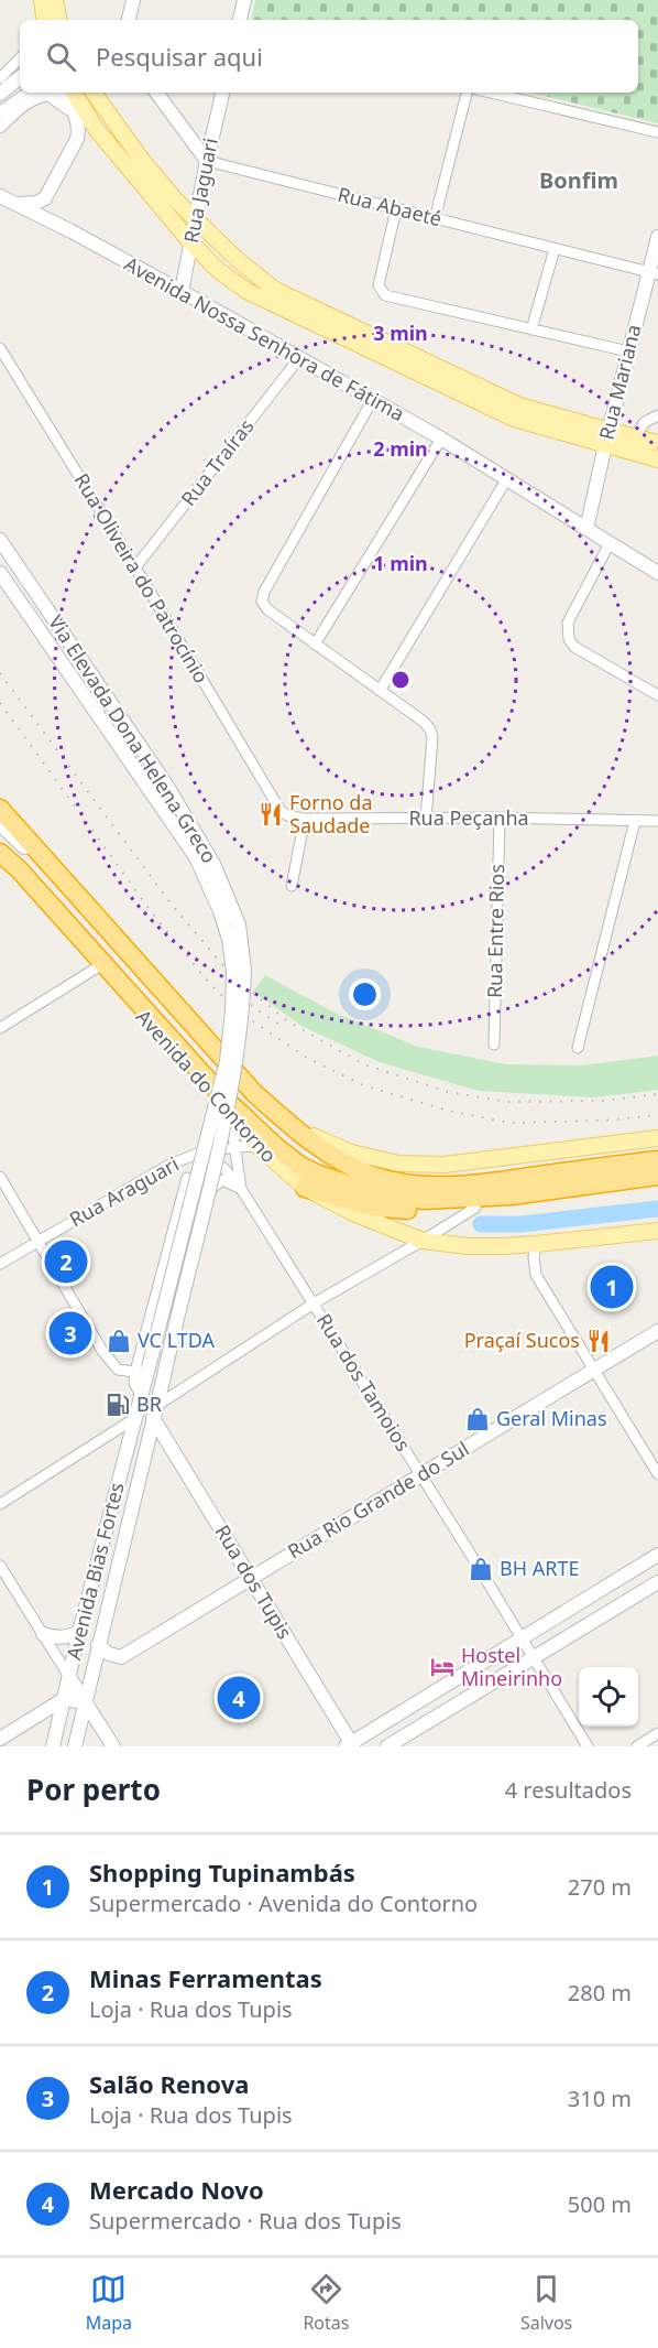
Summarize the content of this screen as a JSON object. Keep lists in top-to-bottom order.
{
  "streets": {
    "highway": ["Avenida do Contorno"],
    "main road": [
      "Rua Jaguari",
      "Avenida Nossa Senhora de Fátima",
      "Rua Mariana",
      "Via Elevada Dona Helena Greco",
      "Rua Rio Grande do Sul",
      "Avenida Bias Fortes",
      "Rua dos Tupis"
    ],
    "street": [
      "Rua Abaeté",
      "Rua Traíras",
      "Rua Oliveira do Patrocínio",
      "Rua Peçanha",
      "Rua Entre Rios",
      "Rua Araguari",
      "Rua dos Tamoios"
    ]
  },
  "crossings": [
    ["Rua Jaguari", "Rua Abaeté"],
    ["Rua Jaguari", "Avenida Nossa Senhora de Fátima"],
    ["Rua Abaeté", "Rua Mariana"],
    ["Avenida Nossa Senhora de Fátima", "Rua Mariana"],
    ["Avenida Nossa Senhora de Fátima", "Rua Traíras"],
    ["Rua Traíras", "Rua Oliveira do Patrocínio"],
    ["Rua Oliveira do Patrocínio", "Rua Peçanha"],
    ["Via Elevada Dona Helena Greco", "Avenida Bias Fortes"],
    ["Rua Peçanha", "Rua Entre Rios"],
    ["Avenida do Contorno", "Rua Araguari"],
    ["Avenida do Contorno", "Rua dos Tamoios"],
    ["Rua Araguari", "Rua dos Tamoios"],
    ["Rua dos Tamoios", "Rua Rio Grande do Sul"],
    ["Rua Rio Grande do Sul", "Avenida Bias Fortes"],
    ["Rua Rio Grande do Sul", "Rua dos Tupis"],
    ["Avenida Bias Fortes", "Rua dos Tupis"]
  ],
  "districts": ["Bonfim"],
  "places": {
    "restaurant": ["Forno da Saudade", "Praçaí Sucos"],
    "shop": ["VC LTDA", "Geral Minas", "BH ARTE"],
    "fuel station": ["BR"],
    "hotel": ["Hostel Mineirinho"]
  },
  "page": {
    "search": "Pesquisar aqui",
    "pins": [
      "2",
      "1",
      "3",
      "4"
    ],
    "heading": ["Por perto", "4 resultados"],
    "list": [
      {
        "mark": "1",
        "name": "Shopping Tupinambás",
        "note": "Supermercado · Avenida do Contorno",
        "value": "270 m"
      },
      {
        "mark": "2",
        "name": "Minas Ferramentas",
        "note": "Loja · Rua dos Tupis",
        "value": "280 m"
      },
      {
        "mark": "3",
        "name": "Salão Renova",
        "note": "Loja · Rua dos Tupis",
        "value": "310 m"
      },
      {
        "mark": "4",
        "name": "Mercado Novo",
        "note": "Supermercado · Rua dos Tupis",
        "value": "500 m"
      }
    ],
    "nav": ["Mapa", "Rotas", "Salvos"]
  },
  "rings": ["3 min", "2 min", "1 min"]
}
